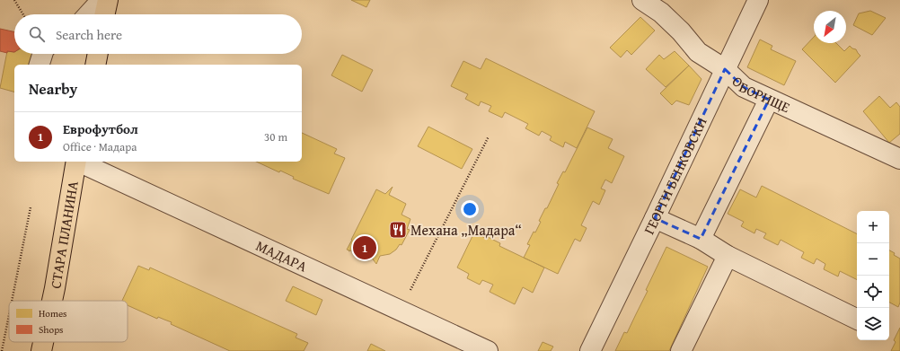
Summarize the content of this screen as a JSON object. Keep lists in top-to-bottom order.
{
  "streets": {
    "main road": ["СТАРА ПЛАНИНА"],
    "street": ["ОБОРИЩЕ", "ГЕОРГИ БЕНКОВСКИ", "МАДАРА"]
  },
  "crossings": [
    ["ОБОРИЩЕ", "ГЕОРГИ БЕНКОВСКИ"]
  ],
  "places": {
    "restaurant": ["Механа „Мадара“"]
  },
  "legend": ["Homes", "Shops"],
  "north": "bottom left",
  "page": {
    "search": "Search here",
    "heading": "Nearby",
    "list": [
      {
        "mark": "1",
        "name": "Еврофутбол",
        "note": "Office · Мадара",
        "value": "30 m"
      }
    ],
    "map_buttons": ["+", "−"],
    "pins": "1"
  }
}
